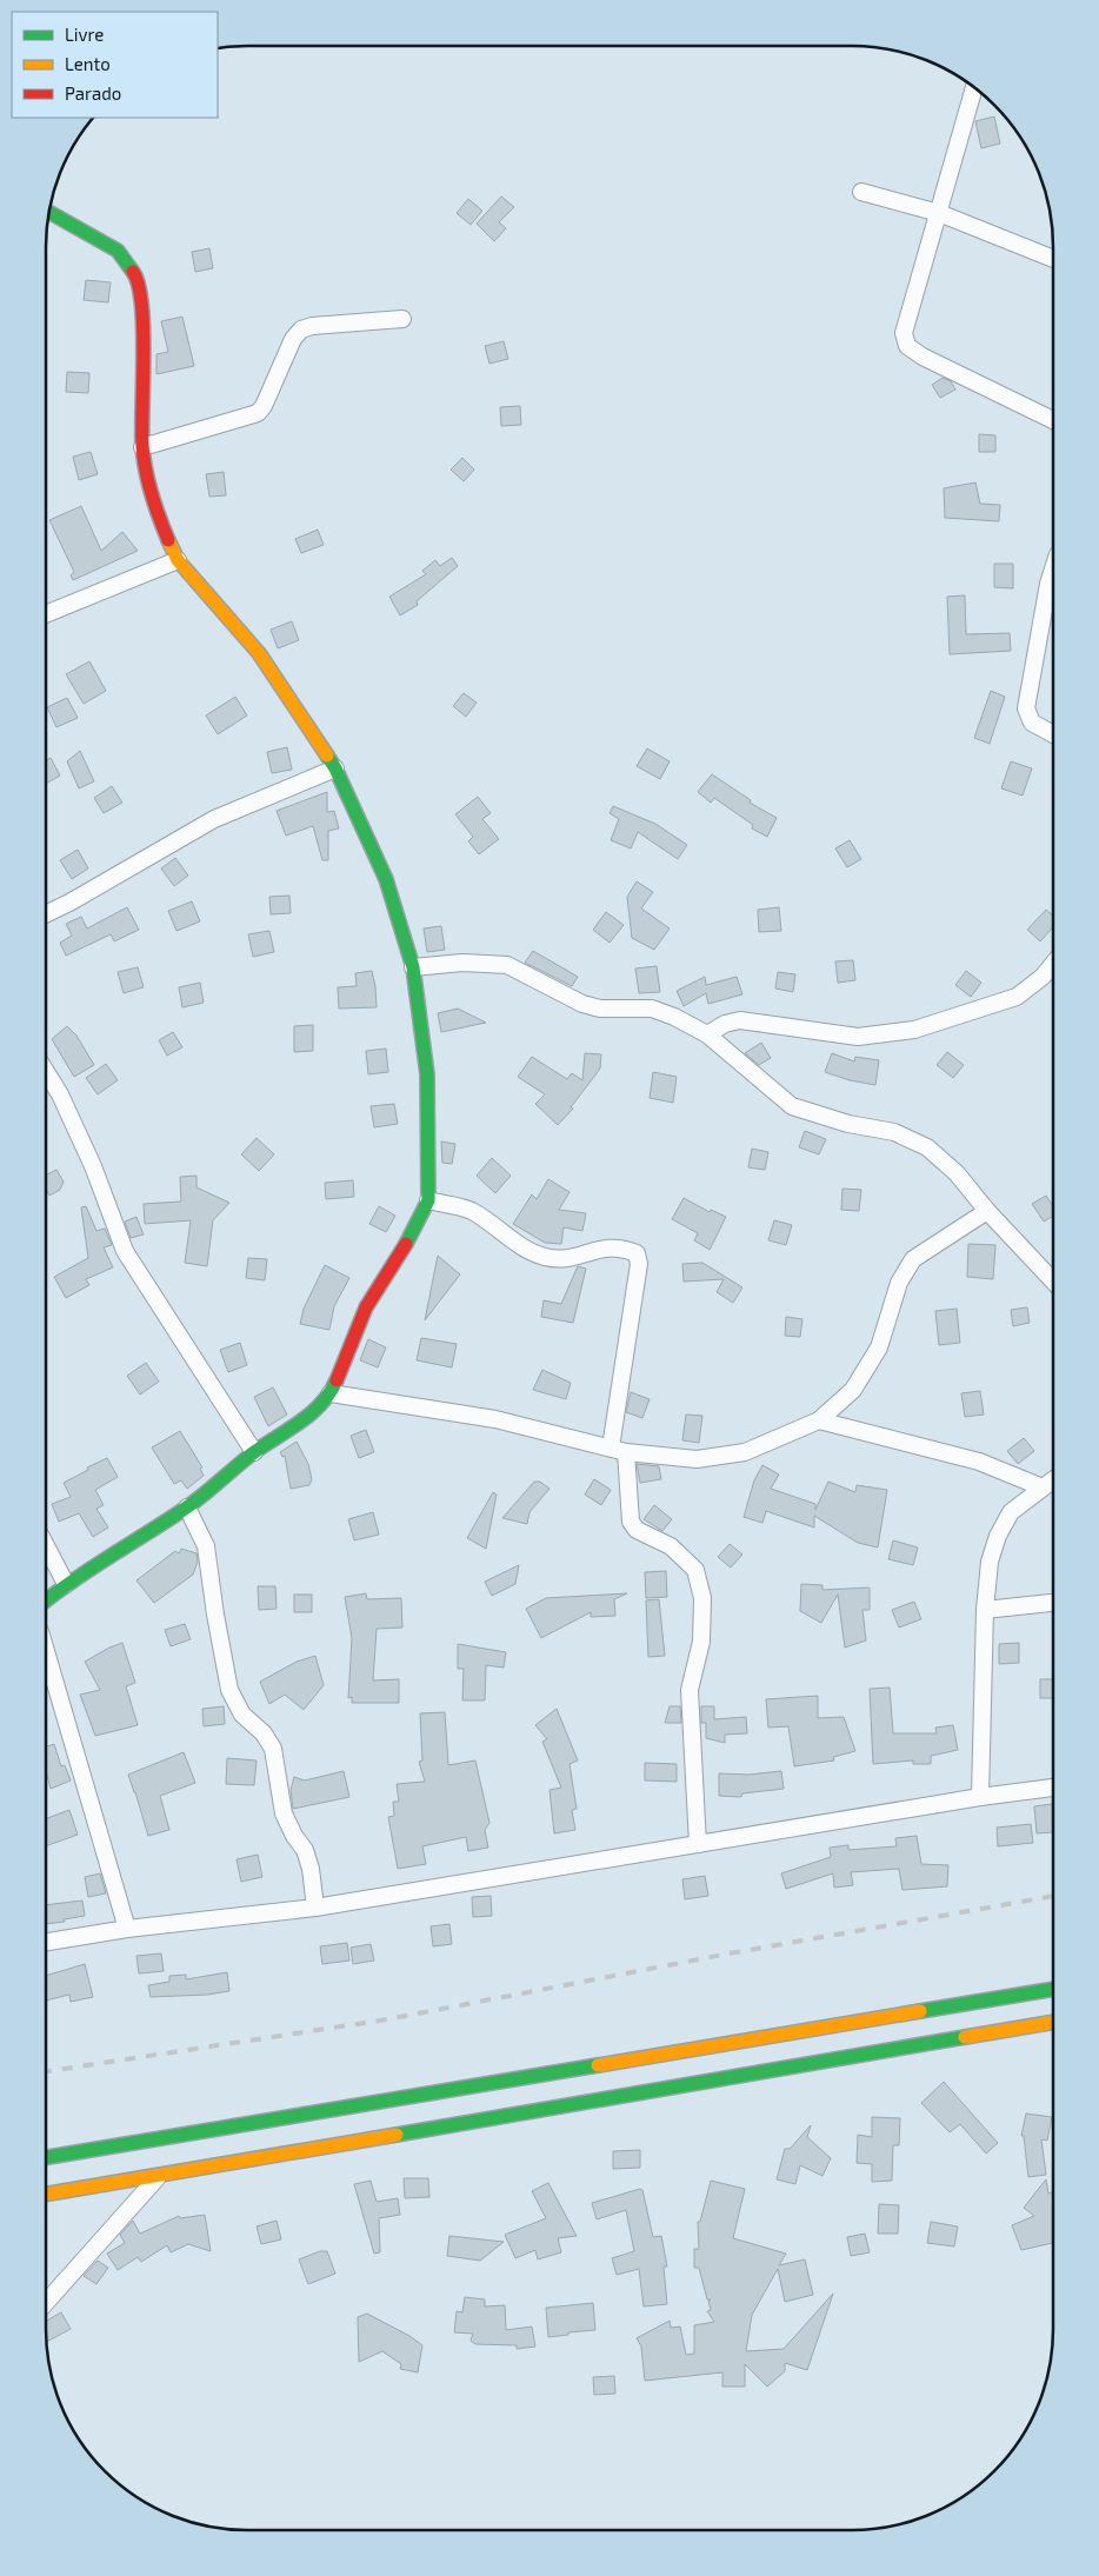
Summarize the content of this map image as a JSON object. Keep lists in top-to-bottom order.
{
  "legend": ["Livre", "Lento", "Parado"]
}
